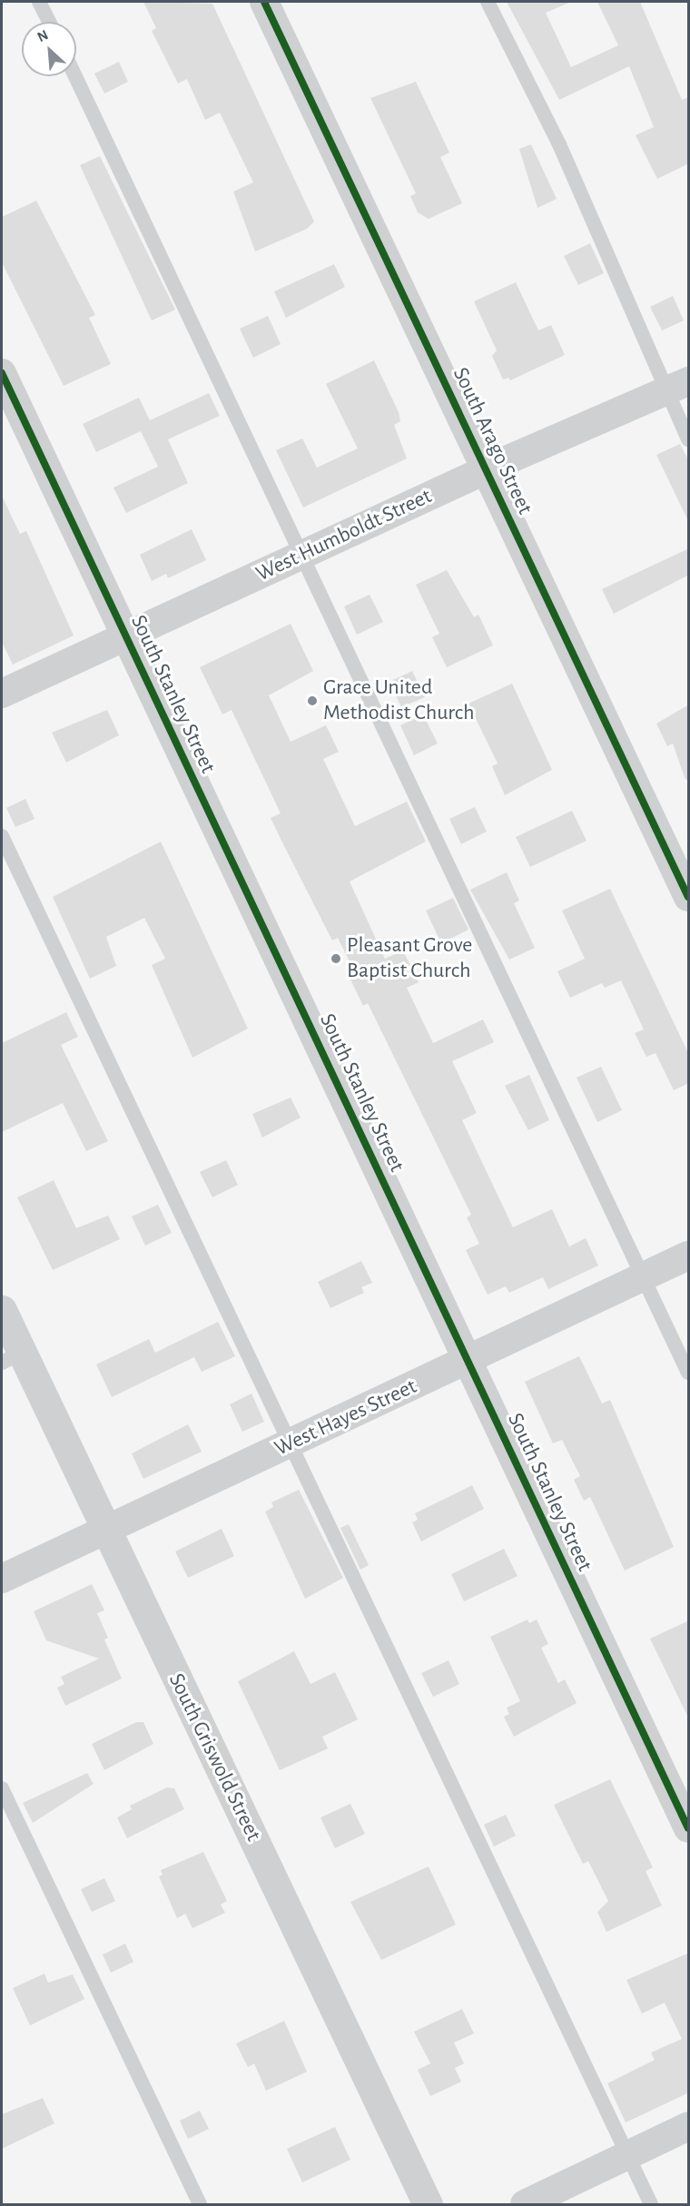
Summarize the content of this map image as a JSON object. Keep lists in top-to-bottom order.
{
  "streets": {
    "street": [
      "South Arago Street",
      "West Humboldt Street",
      "South Stanley Street",
      "West Hayes Street",
      "South Griswold Street"
    ]
  },
  "crossings": [
    ["South Arago Street", "West Humboldt Street"],
    ["West Humboldt Street", "South Stanley Street"],
    ["South Stanley Street", "West Hayes Street"],
    ["West Hayes Street", "South Griswold Street"]
  ],
  "places": ["Grace United Methodist Church", "Pleasant Grove Baptist Church"],
  "north": "top left"
}
